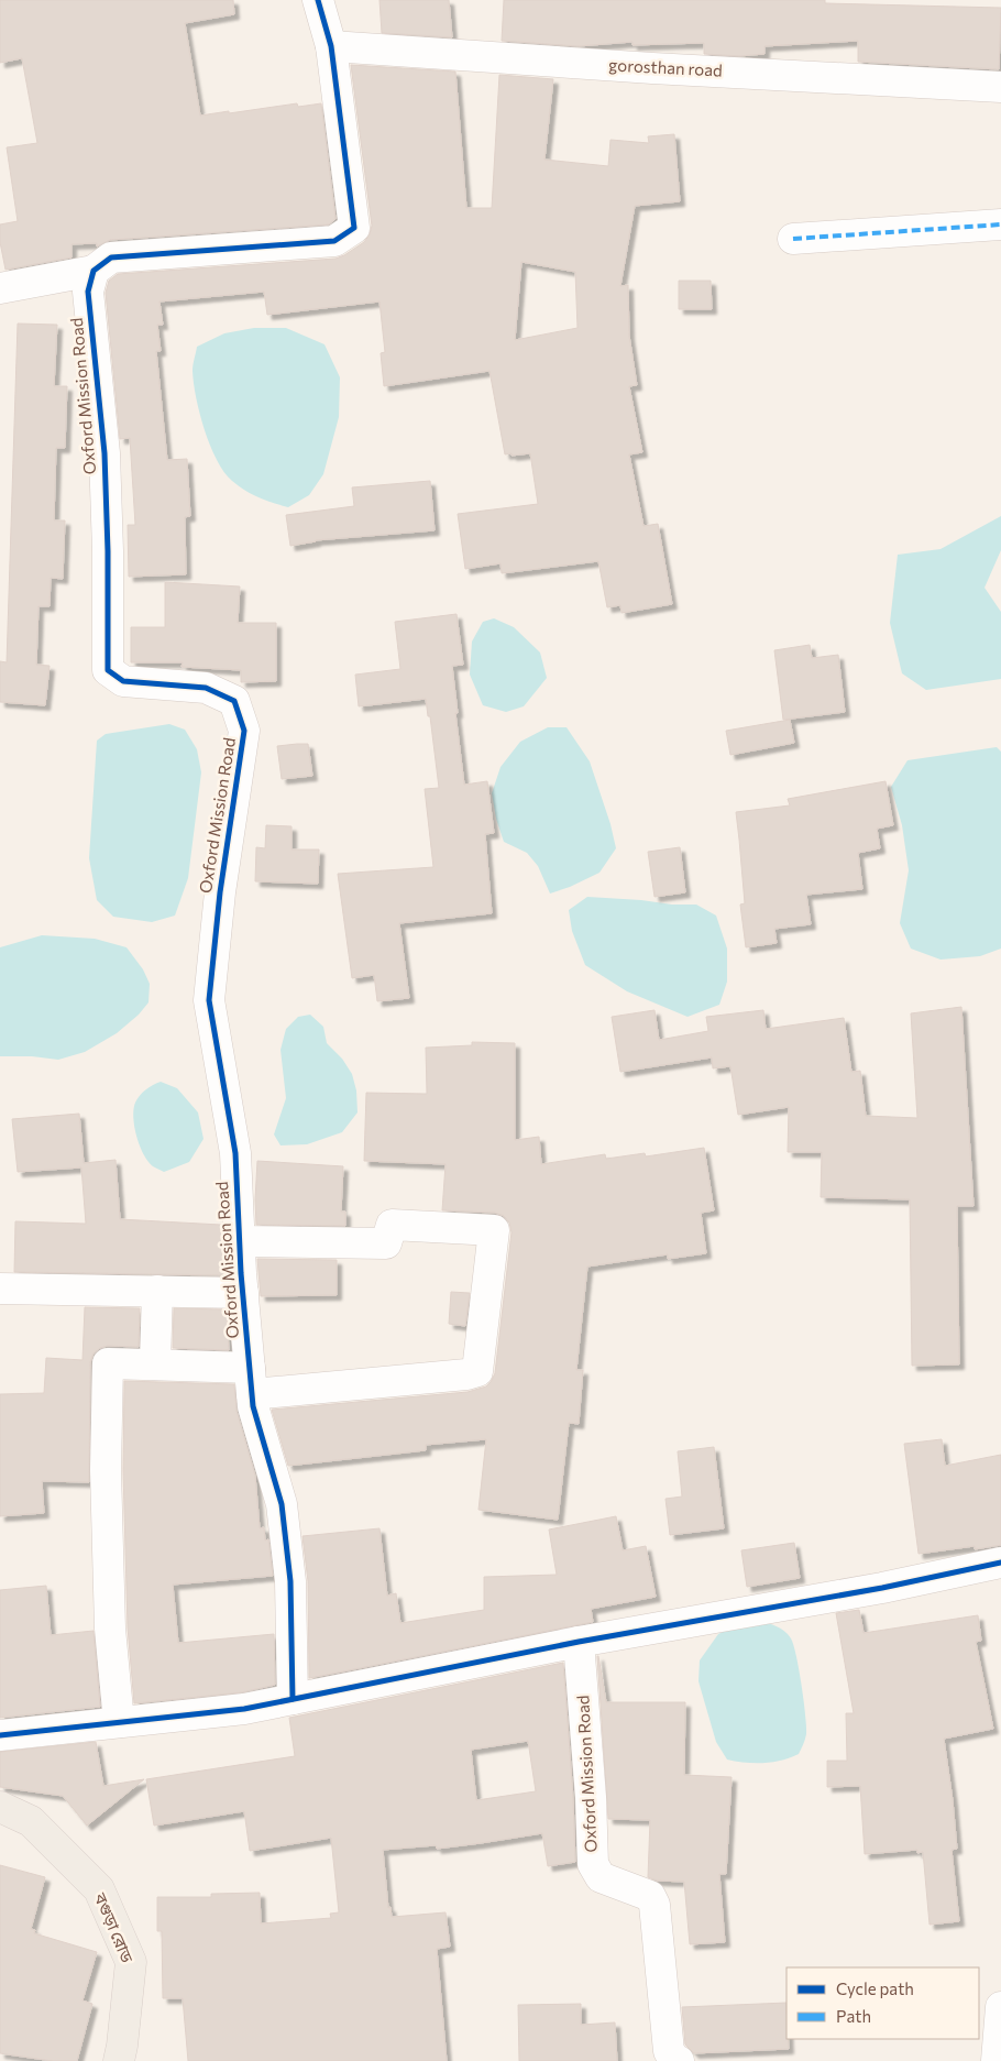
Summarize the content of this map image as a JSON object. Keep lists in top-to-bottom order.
{
  "streets": {
    "main road": ["বগুড়া রোড"],
    "street": ["gorosthan road", "Oxford Mission Road"]
  },
  "legend": ["Cycle path", "Path"]
}
